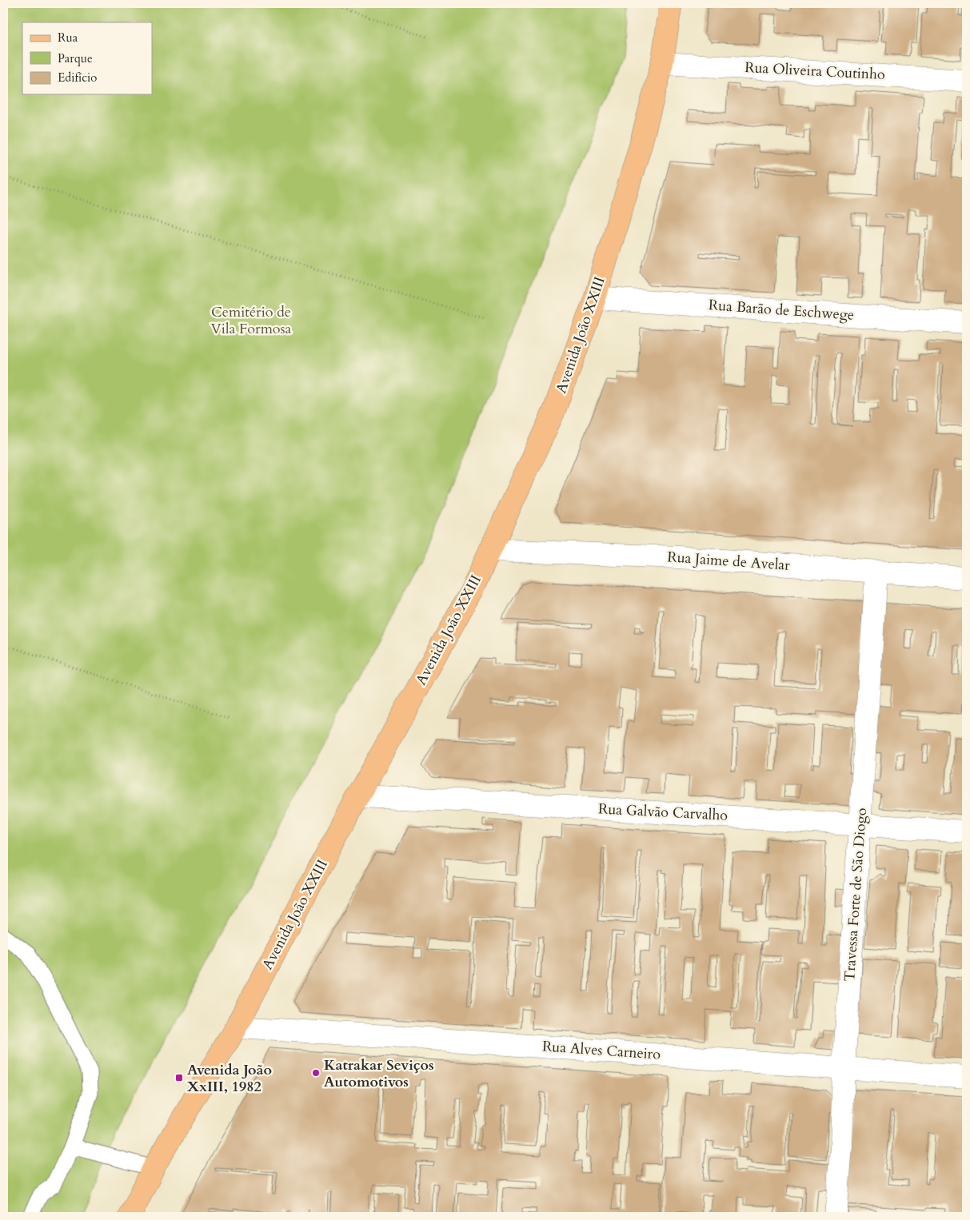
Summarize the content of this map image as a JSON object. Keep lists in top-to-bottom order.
{
  "streets": {
    "main road": ["Avenida João XXIII"],
    "street": [
      "Rua Oliveira Coutinho",
      "Rua Barão de Eschwege",
      "Rua Jaime de Avelar",
      "Rua Galvão Carvalho",
      "Travessa Forte de São Diogo",
      "Rua Alves Carneiro"
    ]
  },
  "crossings": [
    ["Rua Oliveira Coutinho", "Avenida João XXIII"],
    ["Rua Barão de Eschwege", "Avenida João XXIII"],
    ["Avenida João XXIII", "Rua Jaime de Avelar"],
    ["Avenida João XXIII", "Rua Galvão Carvalho"],
    ["Avenida João XXIII", "Rua Alves Carneiro"],
    ["Rua Jaime de Avelar", "Travessa Forte de São Diogo"],
    ["Rua Galvão Carvalho", "Travessa Forte de São Diogo"],
    ["Travessa Forte de São Diogo", "Rua Alves Carneiro"]
  ],
  "parks": ["Cemitério de Vila Formosa"],
  "places": {
    "other": ["Katrakar Seviços Automotivos"],
    "transit": ["Avenida João XxIII, 1982"]
  },
  "legend": ["Rua", "Parque", "Edifício"]
}
